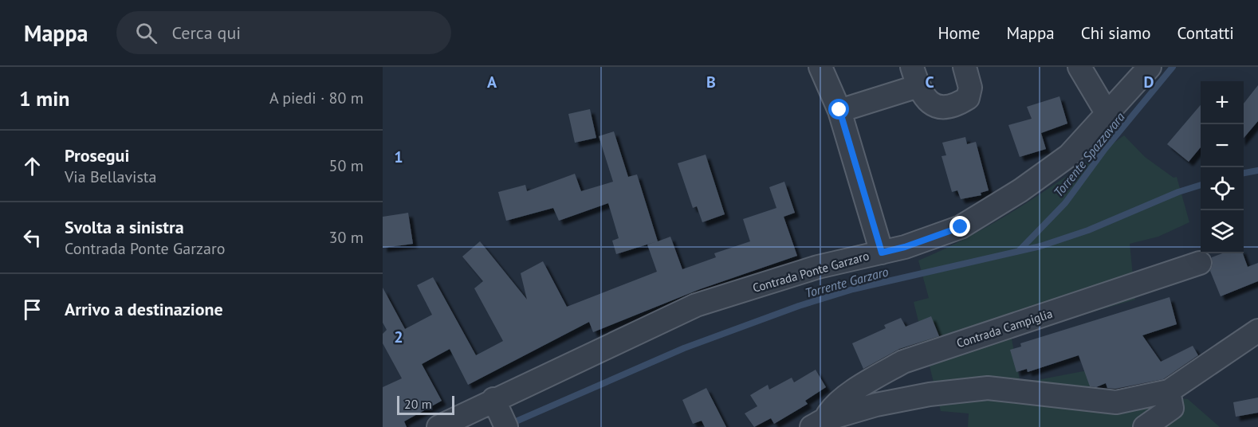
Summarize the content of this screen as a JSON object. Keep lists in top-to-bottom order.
{
  "streets": {
    "street": ["Contrada Ponte Garzaro", "Contrada Campiglia"]
  },
  "water": ["Torrente Spazzavara", "Torrente Garzaro"],
  "scale_bar": "20 m",
  "page": {
    "header": "Mappa",
    "search": "Cerca qui",
    "nav": [
      "Home",
      "Mappa",
      "Chi siamo",
      "Contatti"
    ],
    "heading": ["1 min", "A piedi · 80 m"],
    "map_buttons": ["+", "−"],
    "list": [
      ["Prosegui", "Via Bellavista", "50 m"],
      ["Svolta a sinistra", "Contrada Ponte Garzaro", "30 m"],
      "Arrivo a destinazione"
    ],
    "scale": "20 m"
  },
  "grid": {
    "columns": [
      "A",
      "B",
      "C",
      "D"
    ],
    "rows": ["1", "2"]
  }
}
